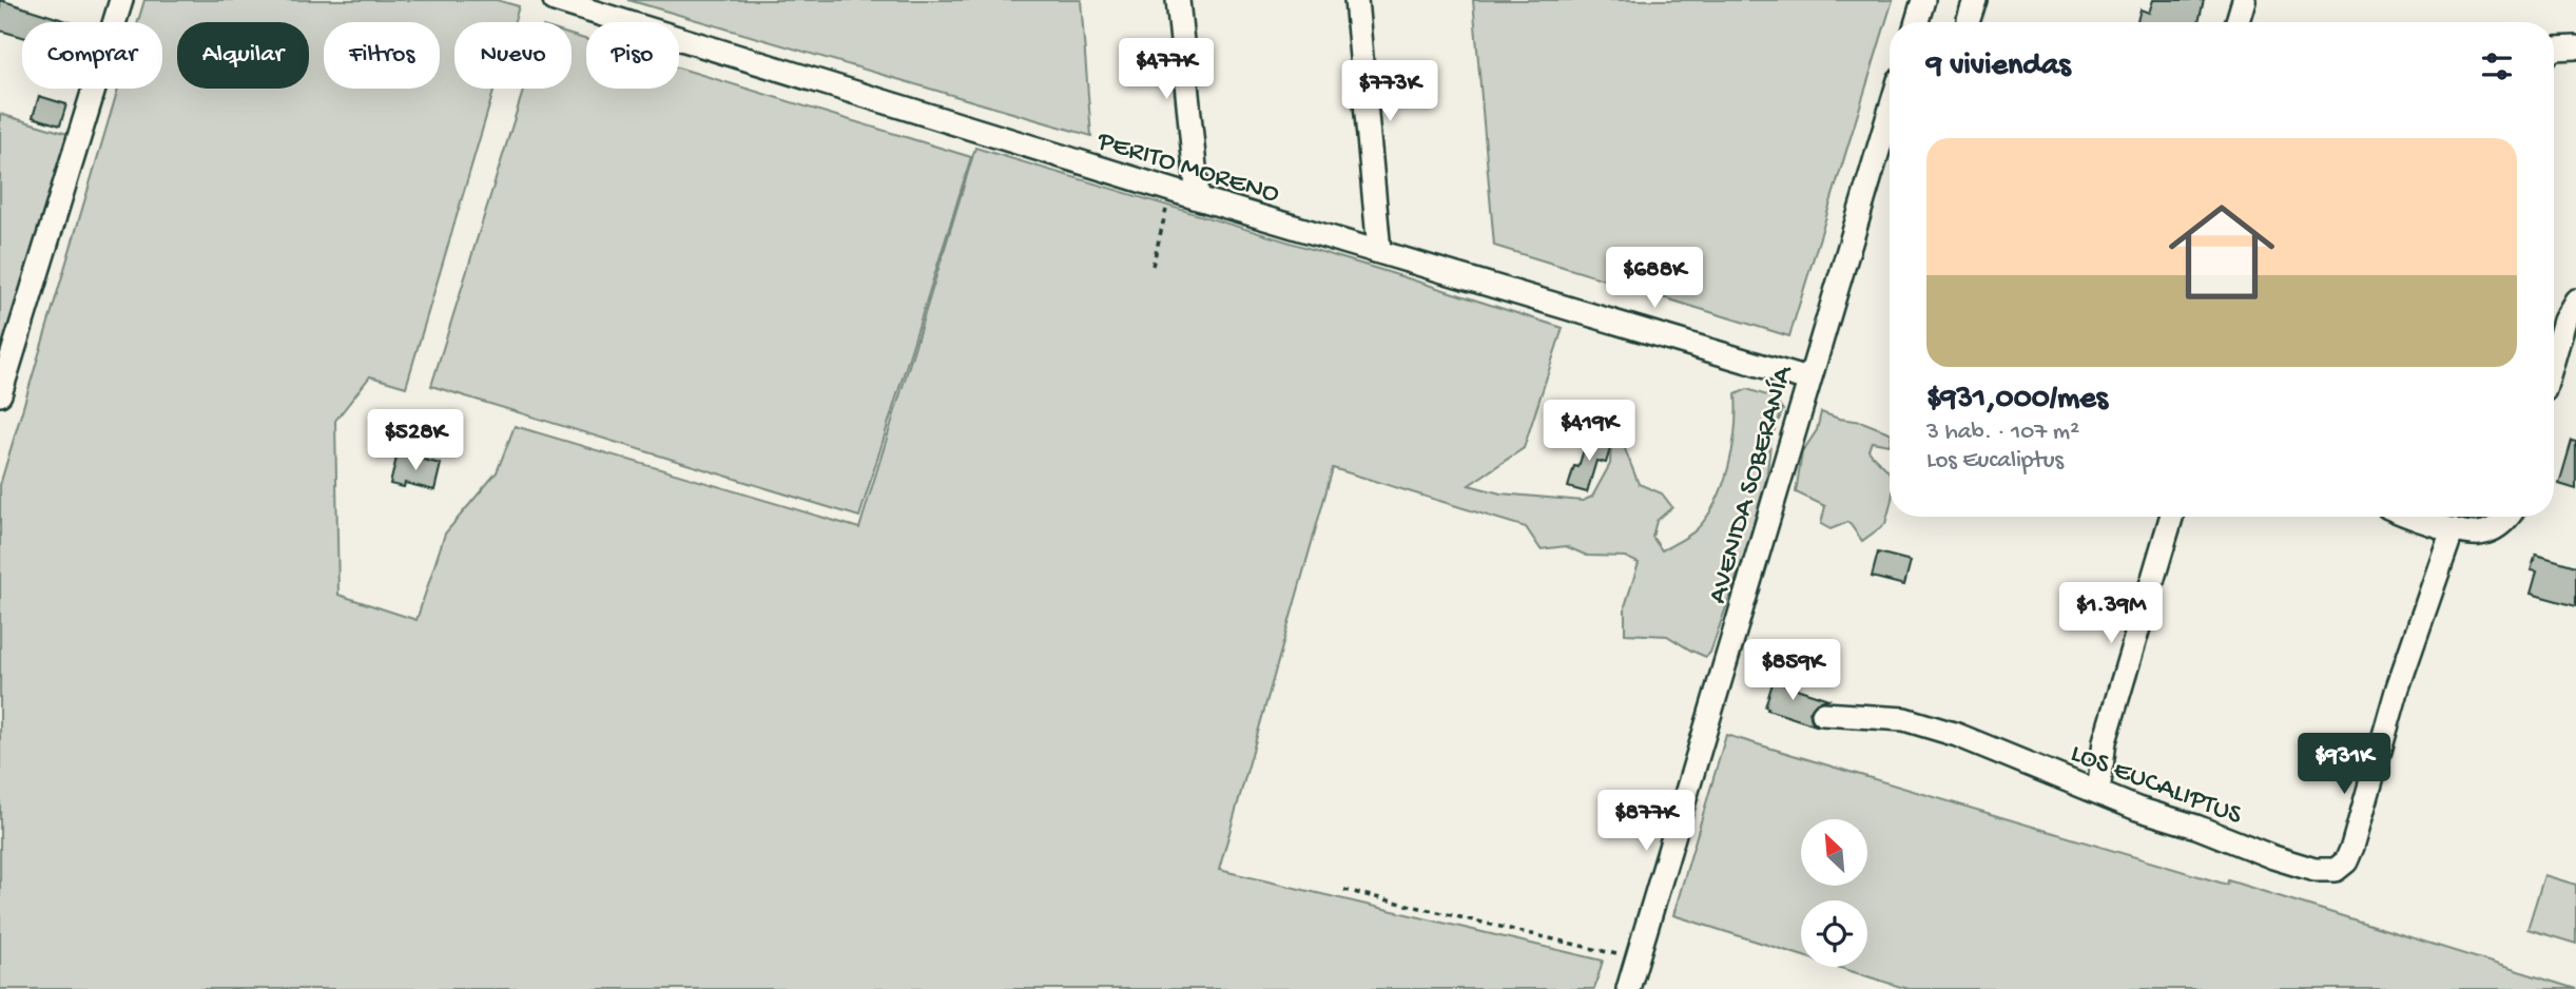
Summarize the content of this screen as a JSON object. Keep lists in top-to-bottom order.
{
  "streets": {
    "street": ["PERITO MORENO", "AVENIDA SOBERANÍA", "LOS EUCALIPTUS"]
  },
  "crossings": [
    ["PERITO MORENO", "AVENIDA SOBERANÍA"]
  ],
  "north": "top left",
  "page": {
    "chip": [
      "Comprar",
      "Alquilar",
      "Filtros",
      "Nuevo",
      "Piso"
    ],
    "heading": "9 viviendas",
    "price": [
      "$477K",
      "$773K",
      "$688K",
      "$419K",
      "$528K",
      "$1.39M",
      "$859K",
      "$931K",
      "$877K"
    ],
    "list": [
      {
        "name": "$931,000/mes",
        "note": "3 hab. · 107 m² · Los Eucaliptus"
      }
    ]
  }
}
